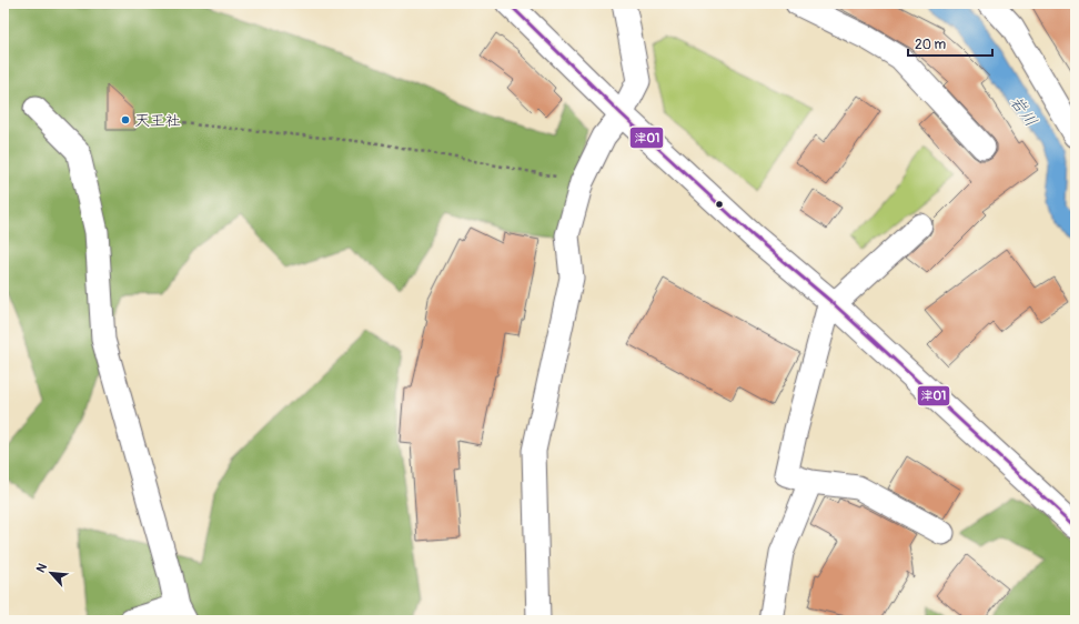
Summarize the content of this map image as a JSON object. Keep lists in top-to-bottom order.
{
  "water": ["岩川"],
  "places": ["天王社"],
  "lines": ["transit line 津01"],
  "scale_bar": "20 m",
  "north": "top left"
}
